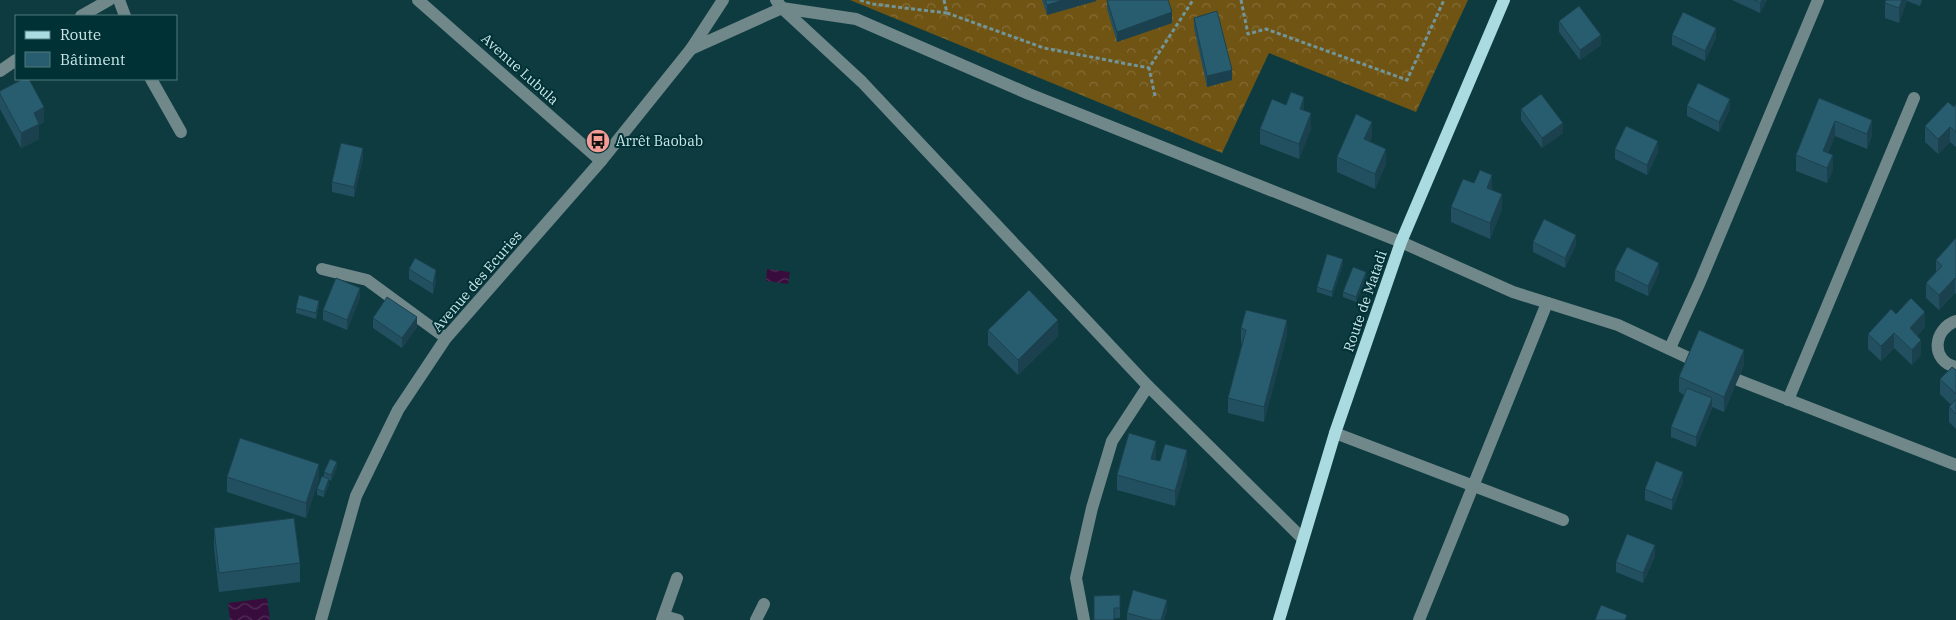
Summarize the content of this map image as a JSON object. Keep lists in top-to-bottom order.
{
  "streets": {
    "main road": ["Route de Matadi"],
    "street": ["Avenue Lubula", "Avenue des Ecuries"]
  },
  "crossings": [
    ["Avenue Lubula", "Avenue des Ecuries"]
  ],
  "places": {
    "bus stop": ["Arrêt Baobab"]
  },
  "legend": ["Route", "Bâtiment"]
}
